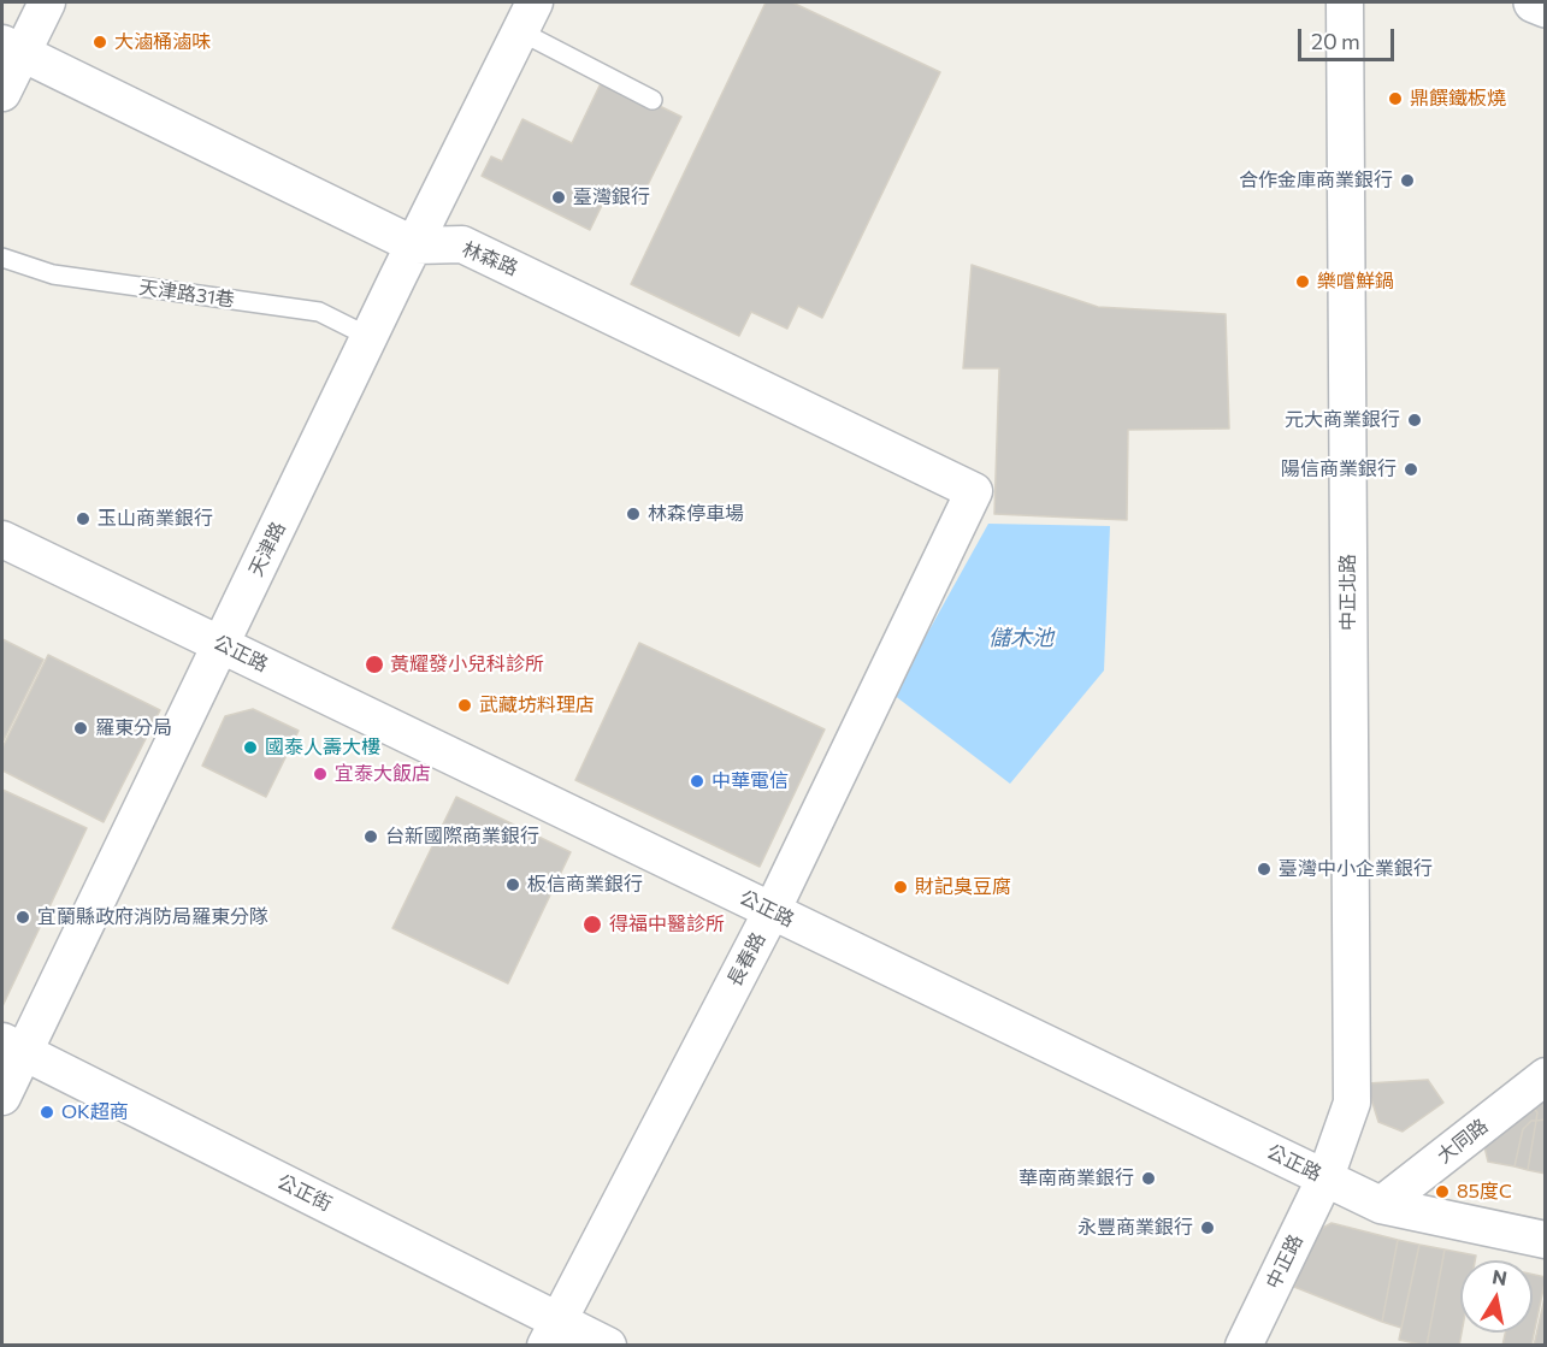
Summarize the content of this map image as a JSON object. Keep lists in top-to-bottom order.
{
  "streets": {
    "street": [
      "林森路",
      "天津路",
      "中正北路",
      "公正路",
      "長春路",
      "大同路",
      "公正街",
      "中正路"
    ],
    "lane": ["天津路31巷"]
  },
  "crossings": [
    ["林森路", "天津路"],
    ["林森路", "長春路"],
    ["天津路31巷", "天津路"],
    ["天津路", "公正路"],
    ["天津路", "公正街"],
    ["中正北路", "公正路"],
    ["中正北路", "中正路"],
    ["公正路", "長春路"],
    ["公正路", "大同路"],
    ["公正路", "中正路"],
    ["長春路", "公正街"]
  ],
  "water": ["儲木池"],
  "places": [
    "大滷桶滷味",
    "鼎饌鐵板燒",
    "合作金庫商業銀行",
    "臺灣銀行",
    "樂嚐鮮鍋",
    "元大商業銀行",
    "陽信商業銀行",
    "林森停車場",
    "玉山商業銀行",
    "黃耀發小兒科診所",
    "武藏坊料理店",
    "羅東分局",
    "國泰人壽大樓",
    "宜泰大飯店",
    "中華電信",
    "台新國際商業銀行",
    "臺灣中小企業銀行",
    "板信商業銀行",
    "財記臭豆腐",
    "宜蘭縣政府消防局羅東分隊",
    "得福中醫診所",
    "OK超商",
    "華南商業銀行",
    "85度C",
    "永豐商業銀行"
  ],
  "scale_bar": "20 m",
  "north": "top"
}
